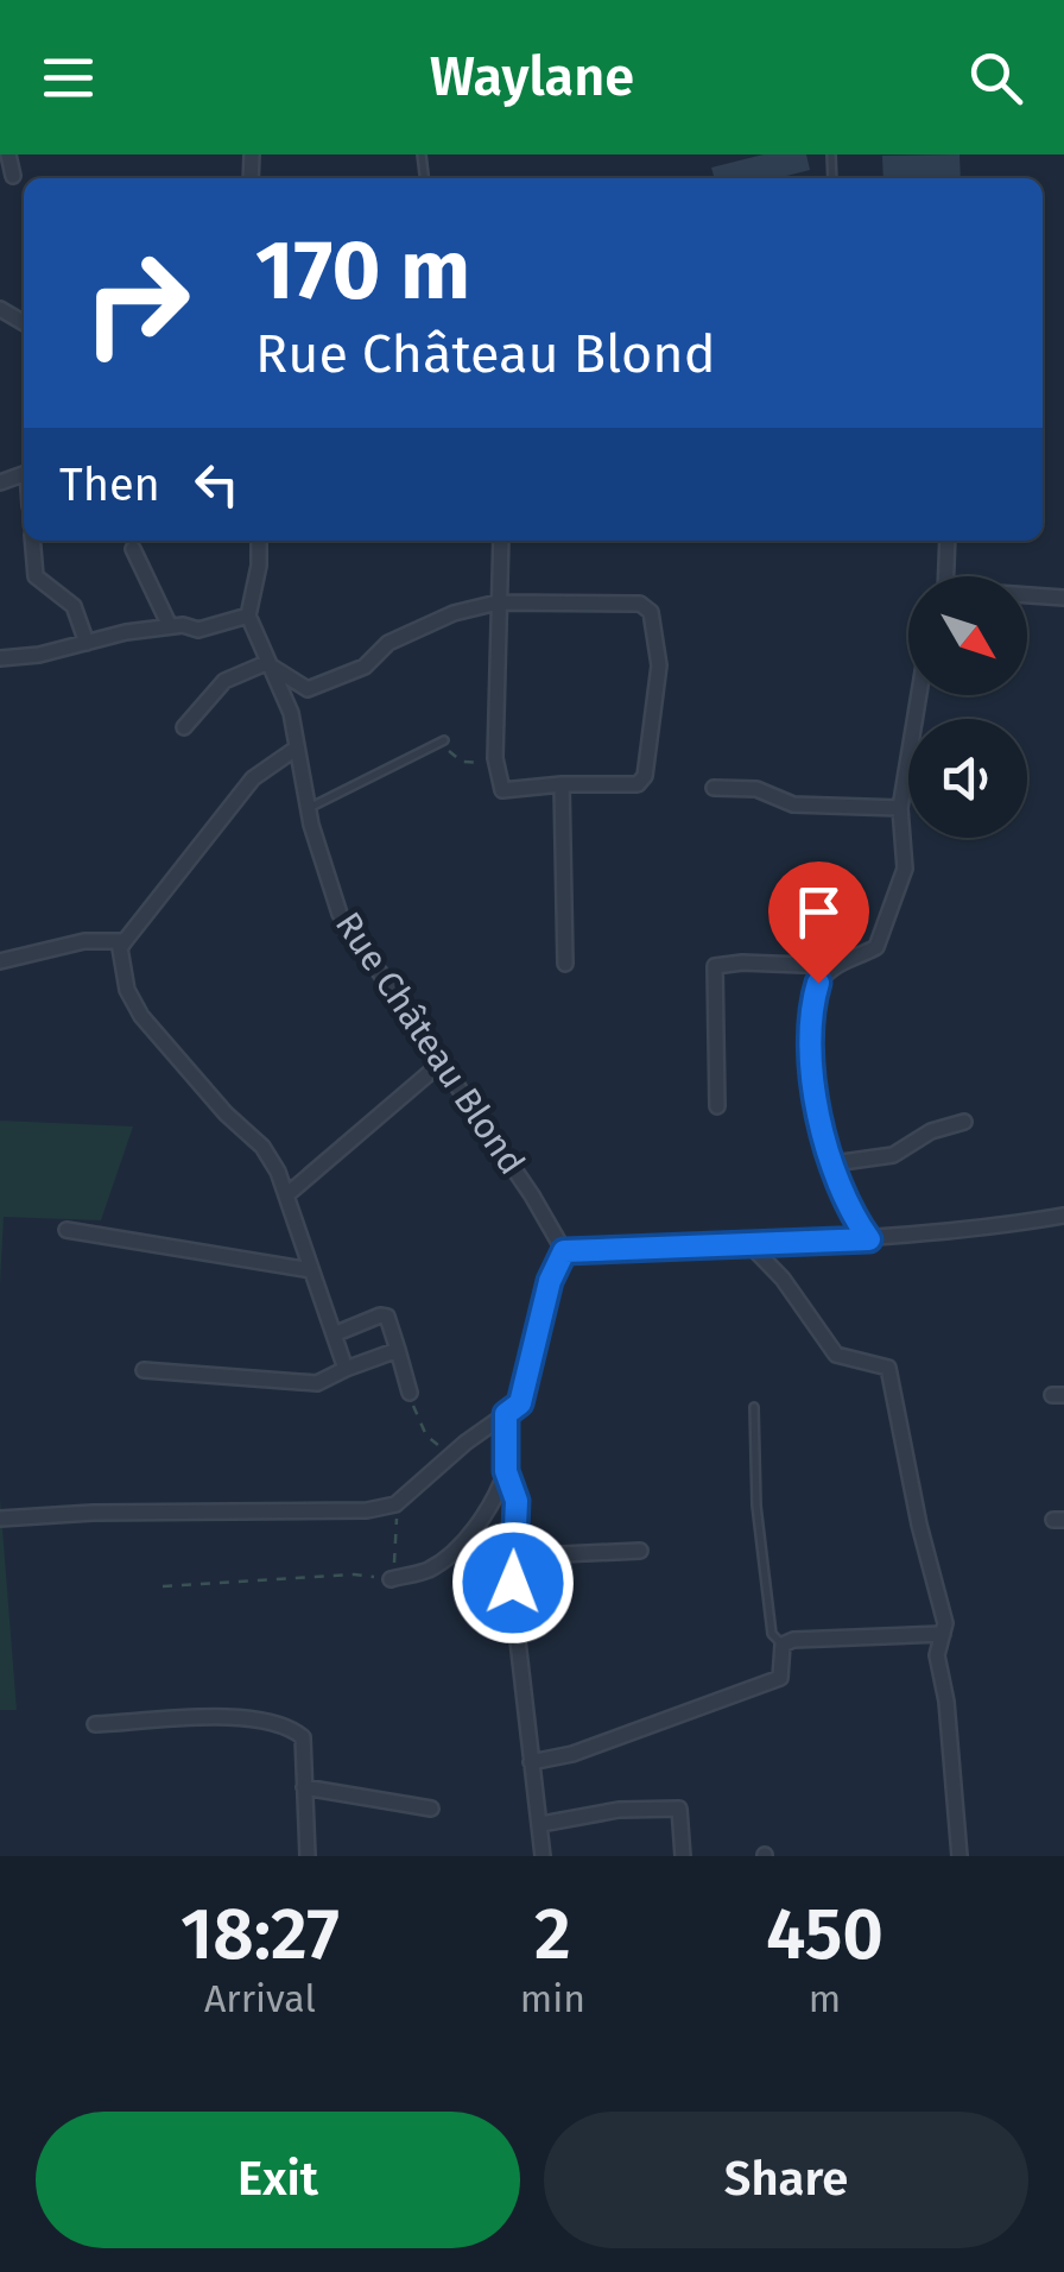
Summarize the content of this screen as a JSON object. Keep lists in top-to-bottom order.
{
  "streets": {
    "street": ["Rue Château Blond"]
  },
  "north": "bottom right",
  "page": {
    "header": "Waylane",
    "turn": ["170 m", "Rue Château Blond"],
    "then": "Then",
    "eta": [
      "18:27",
      "Arrival",
      "2",
      "min",
      "450",
      "m"
    ],
    "buttons": ["Exit", "Share"]
  }
}
